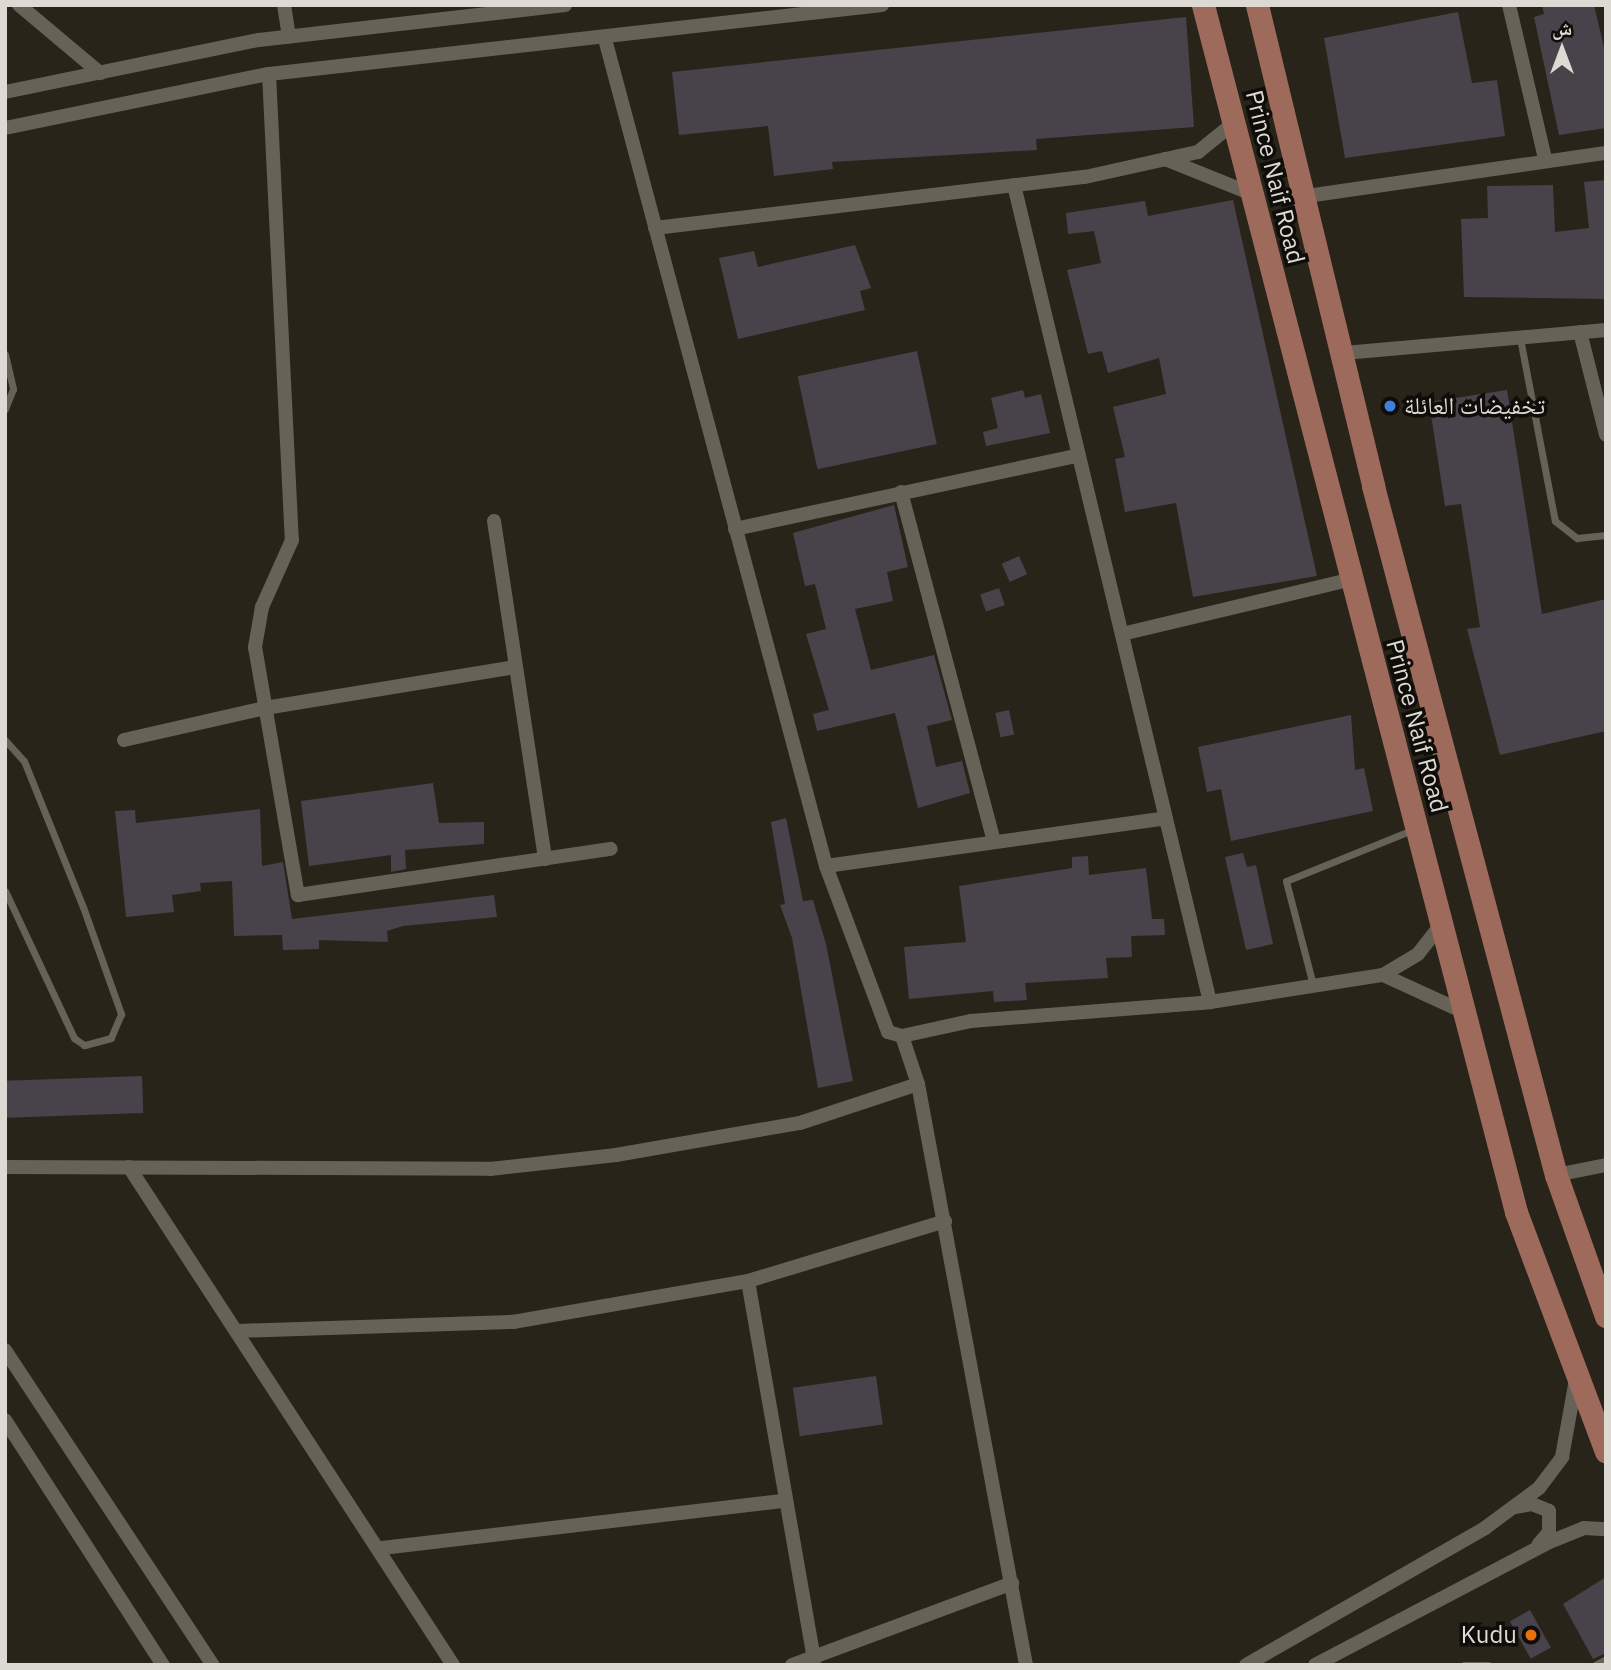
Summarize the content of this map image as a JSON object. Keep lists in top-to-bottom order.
{
  "streets": {
    "main road": ["Prince Naif Road"]
  },
  "places": ["تخفيضات العائلة", "Kudu"],
  "north": "top"
}
